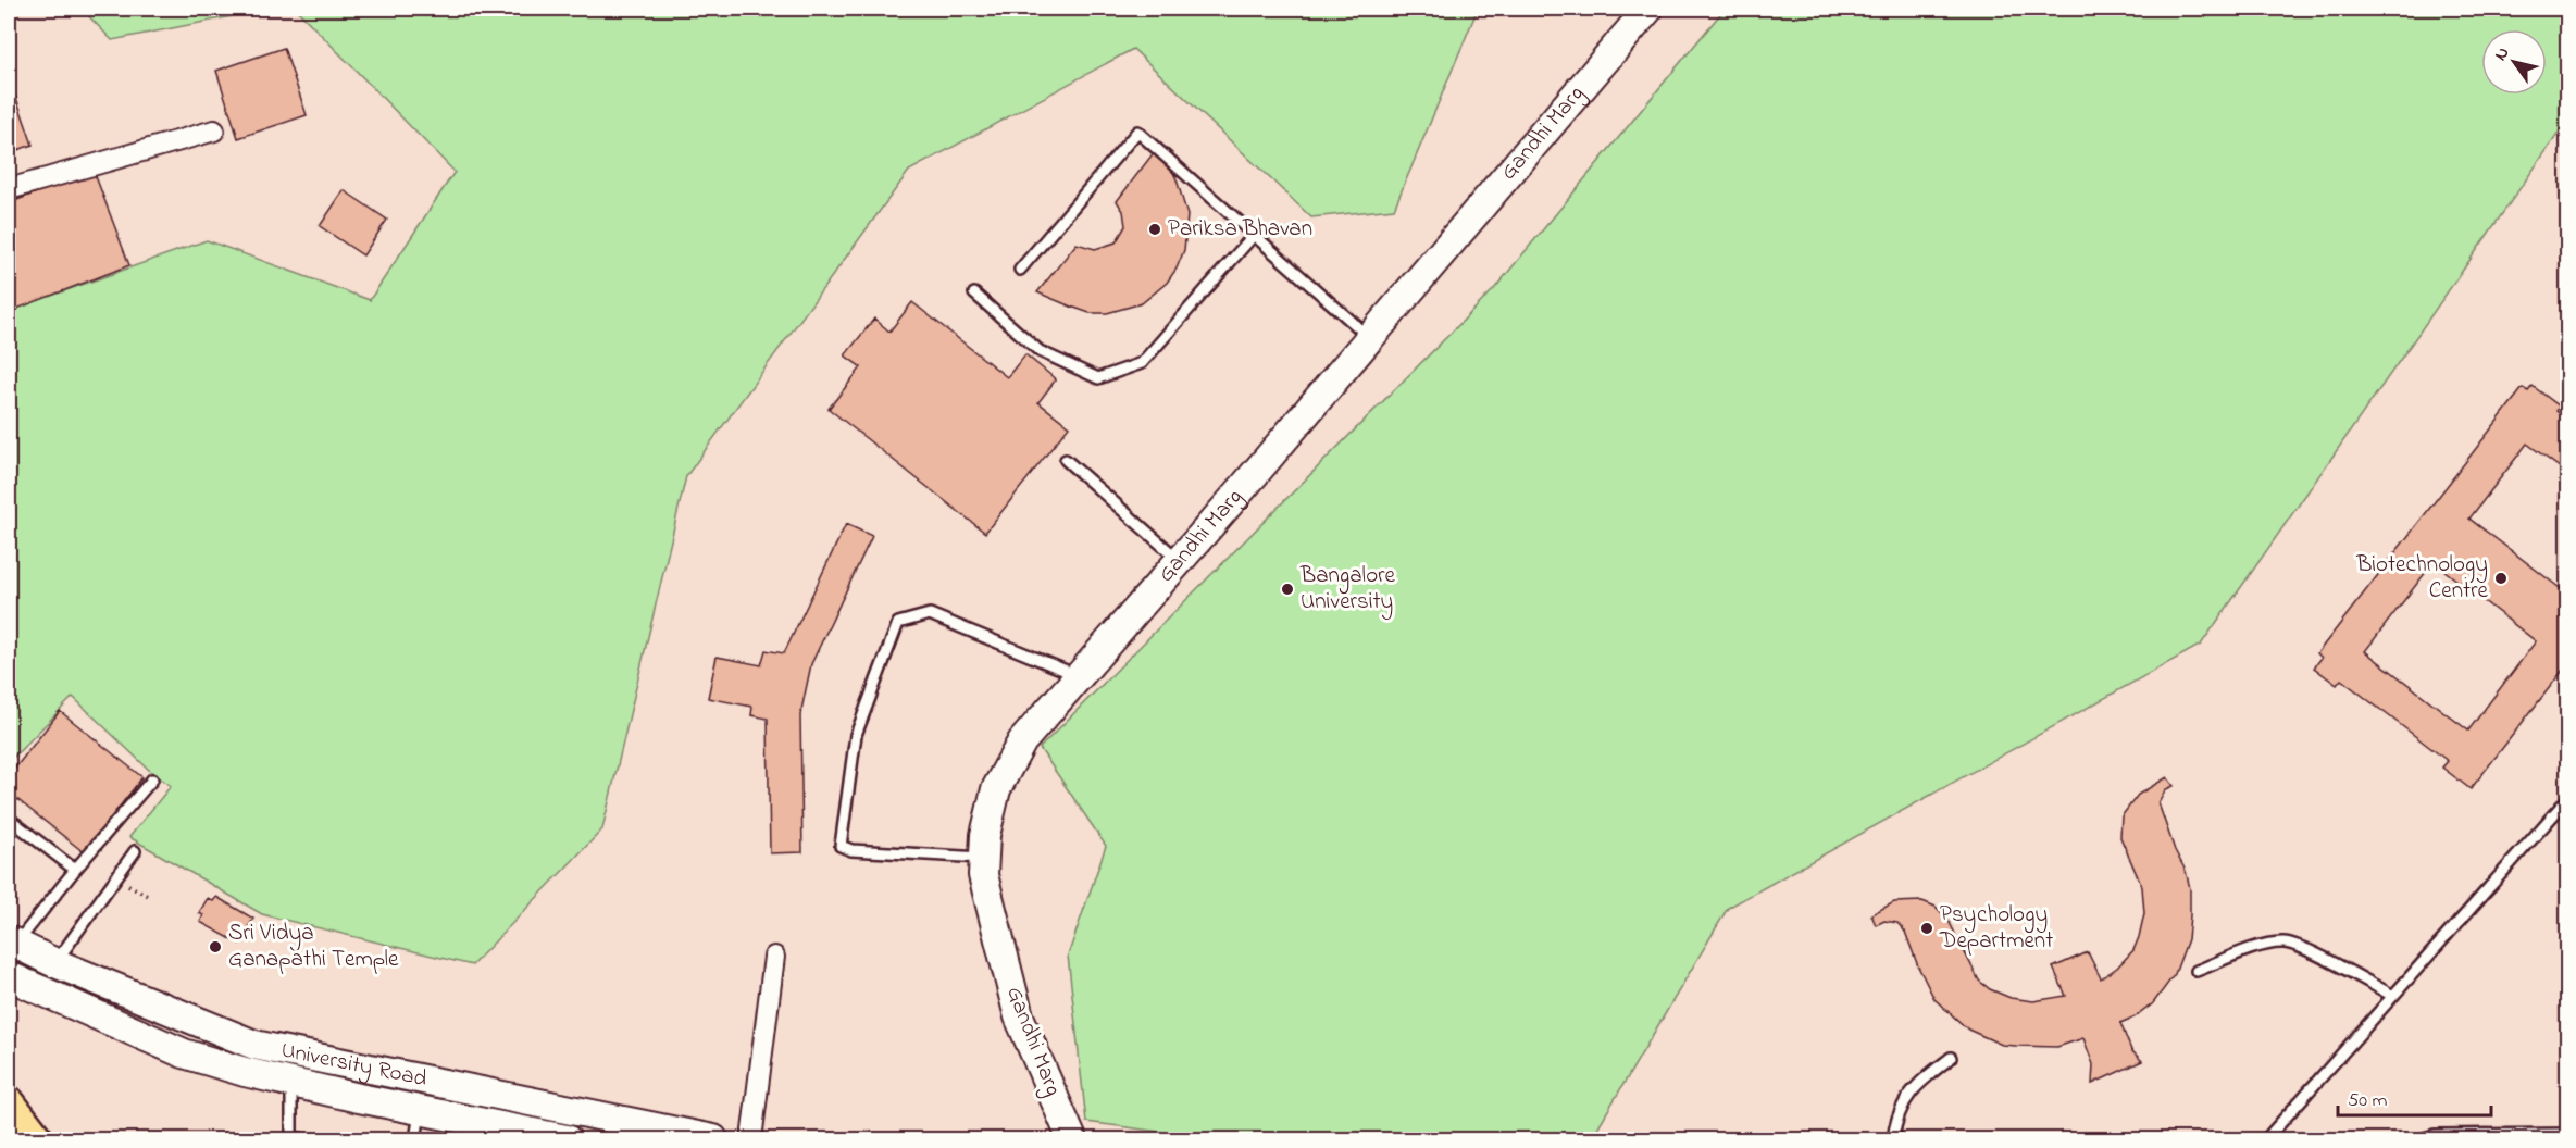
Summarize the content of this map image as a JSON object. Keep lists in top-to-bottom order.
{
  "streets": {
    "main road": ["Gandhi Marg", "University Road"]
  },
  "places": [
    "Pariksa Bhavan",
    "Biotechnology Centre",
    "Bangalore University",
    "Psychology Department",
    "Sri Vidya Ganapathi Temple"
  ],
  "scale_bar": "50 m",
  "north": "top left"
}
